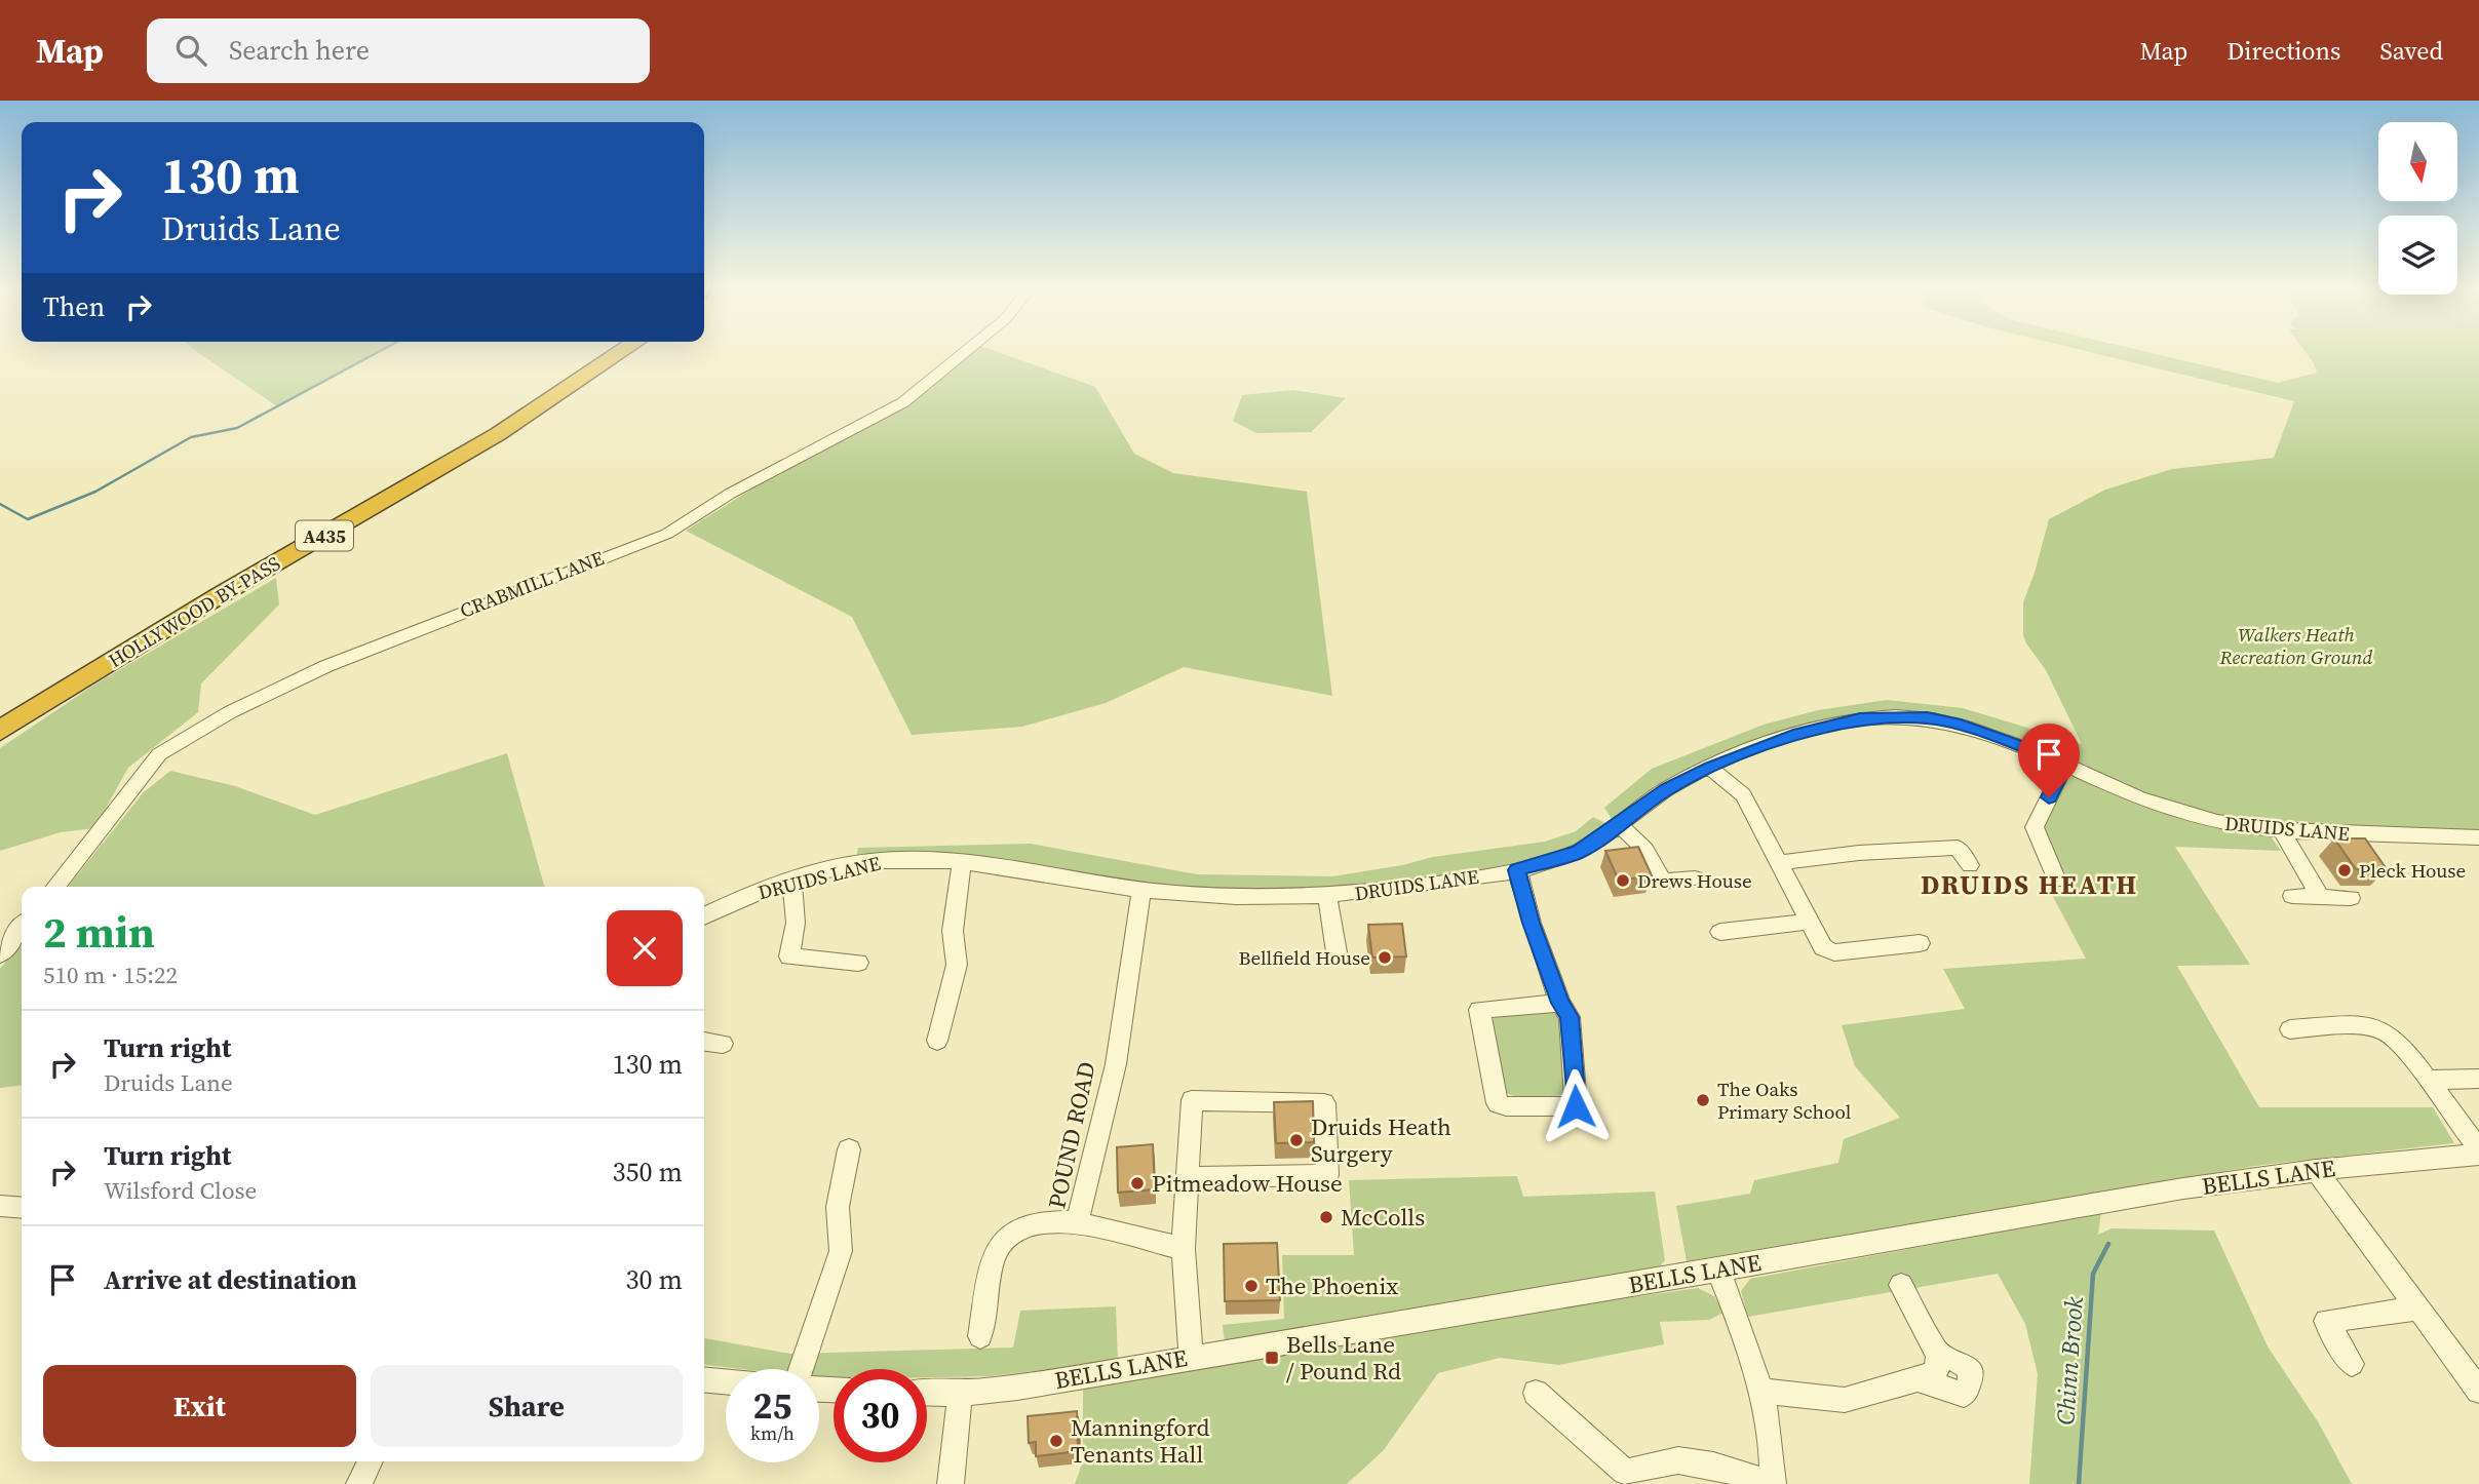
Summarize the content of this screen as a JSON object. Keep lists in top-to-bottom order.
{
  "streets": {
    "highway": ["A435", "HOLLYWOOD BY-PASS"],
    "street": [
      "CRABMILL LANE",
      "DRUIDS LANE",
      "POUND ROAD",
      "BELLS LANE"
    ]
  },
  "crossings": [
    ["DRUIDS LANE", "POUND ROAD"]
  ],
  "districts": ["DRUIDS HEATH"],
  "water": ["Chinn Brook"],
  "parks": ["Walkers Heath Recreation Ground"],
  "places": {
    "other": [
      "Pleck House",
      "Drews House",
      "Bellfield House",
      "The Oaks Primary School",
      "Druids Heath Surgery",
      "Pitmeadow House",
      "McColls",
      "The Phoenix",
      "Manningford Tenants Hall"
    ],
    "transit": ["Bells Lane / Pound Rd"]
  },
  "north": "bottom",
  "page": {
    "header": "Map",
    "search": "Search here",
    "nav": ["Map", "Directions", "Saved"],
    "turn": ["130 m", "Druids Lane"],
    "then": "Then",
    "heading": ["2 min", "510 m · 15:22"],
    "list": [
      {
        "name": "Turn right",
        "note": "Druids Lane",
        "value": "130 m"
      },
      {
        "name": "Turn right",
        "note": "Wilsford Close",
        "value": "350 m"
      },
      {
        "name": "Arrive at destination",
        "value": "30 m"
      }
    ],
    "buttons": ["Exit", "Share"],
    "speed": "25 km/h",
    "limit": "30"
  }
}
